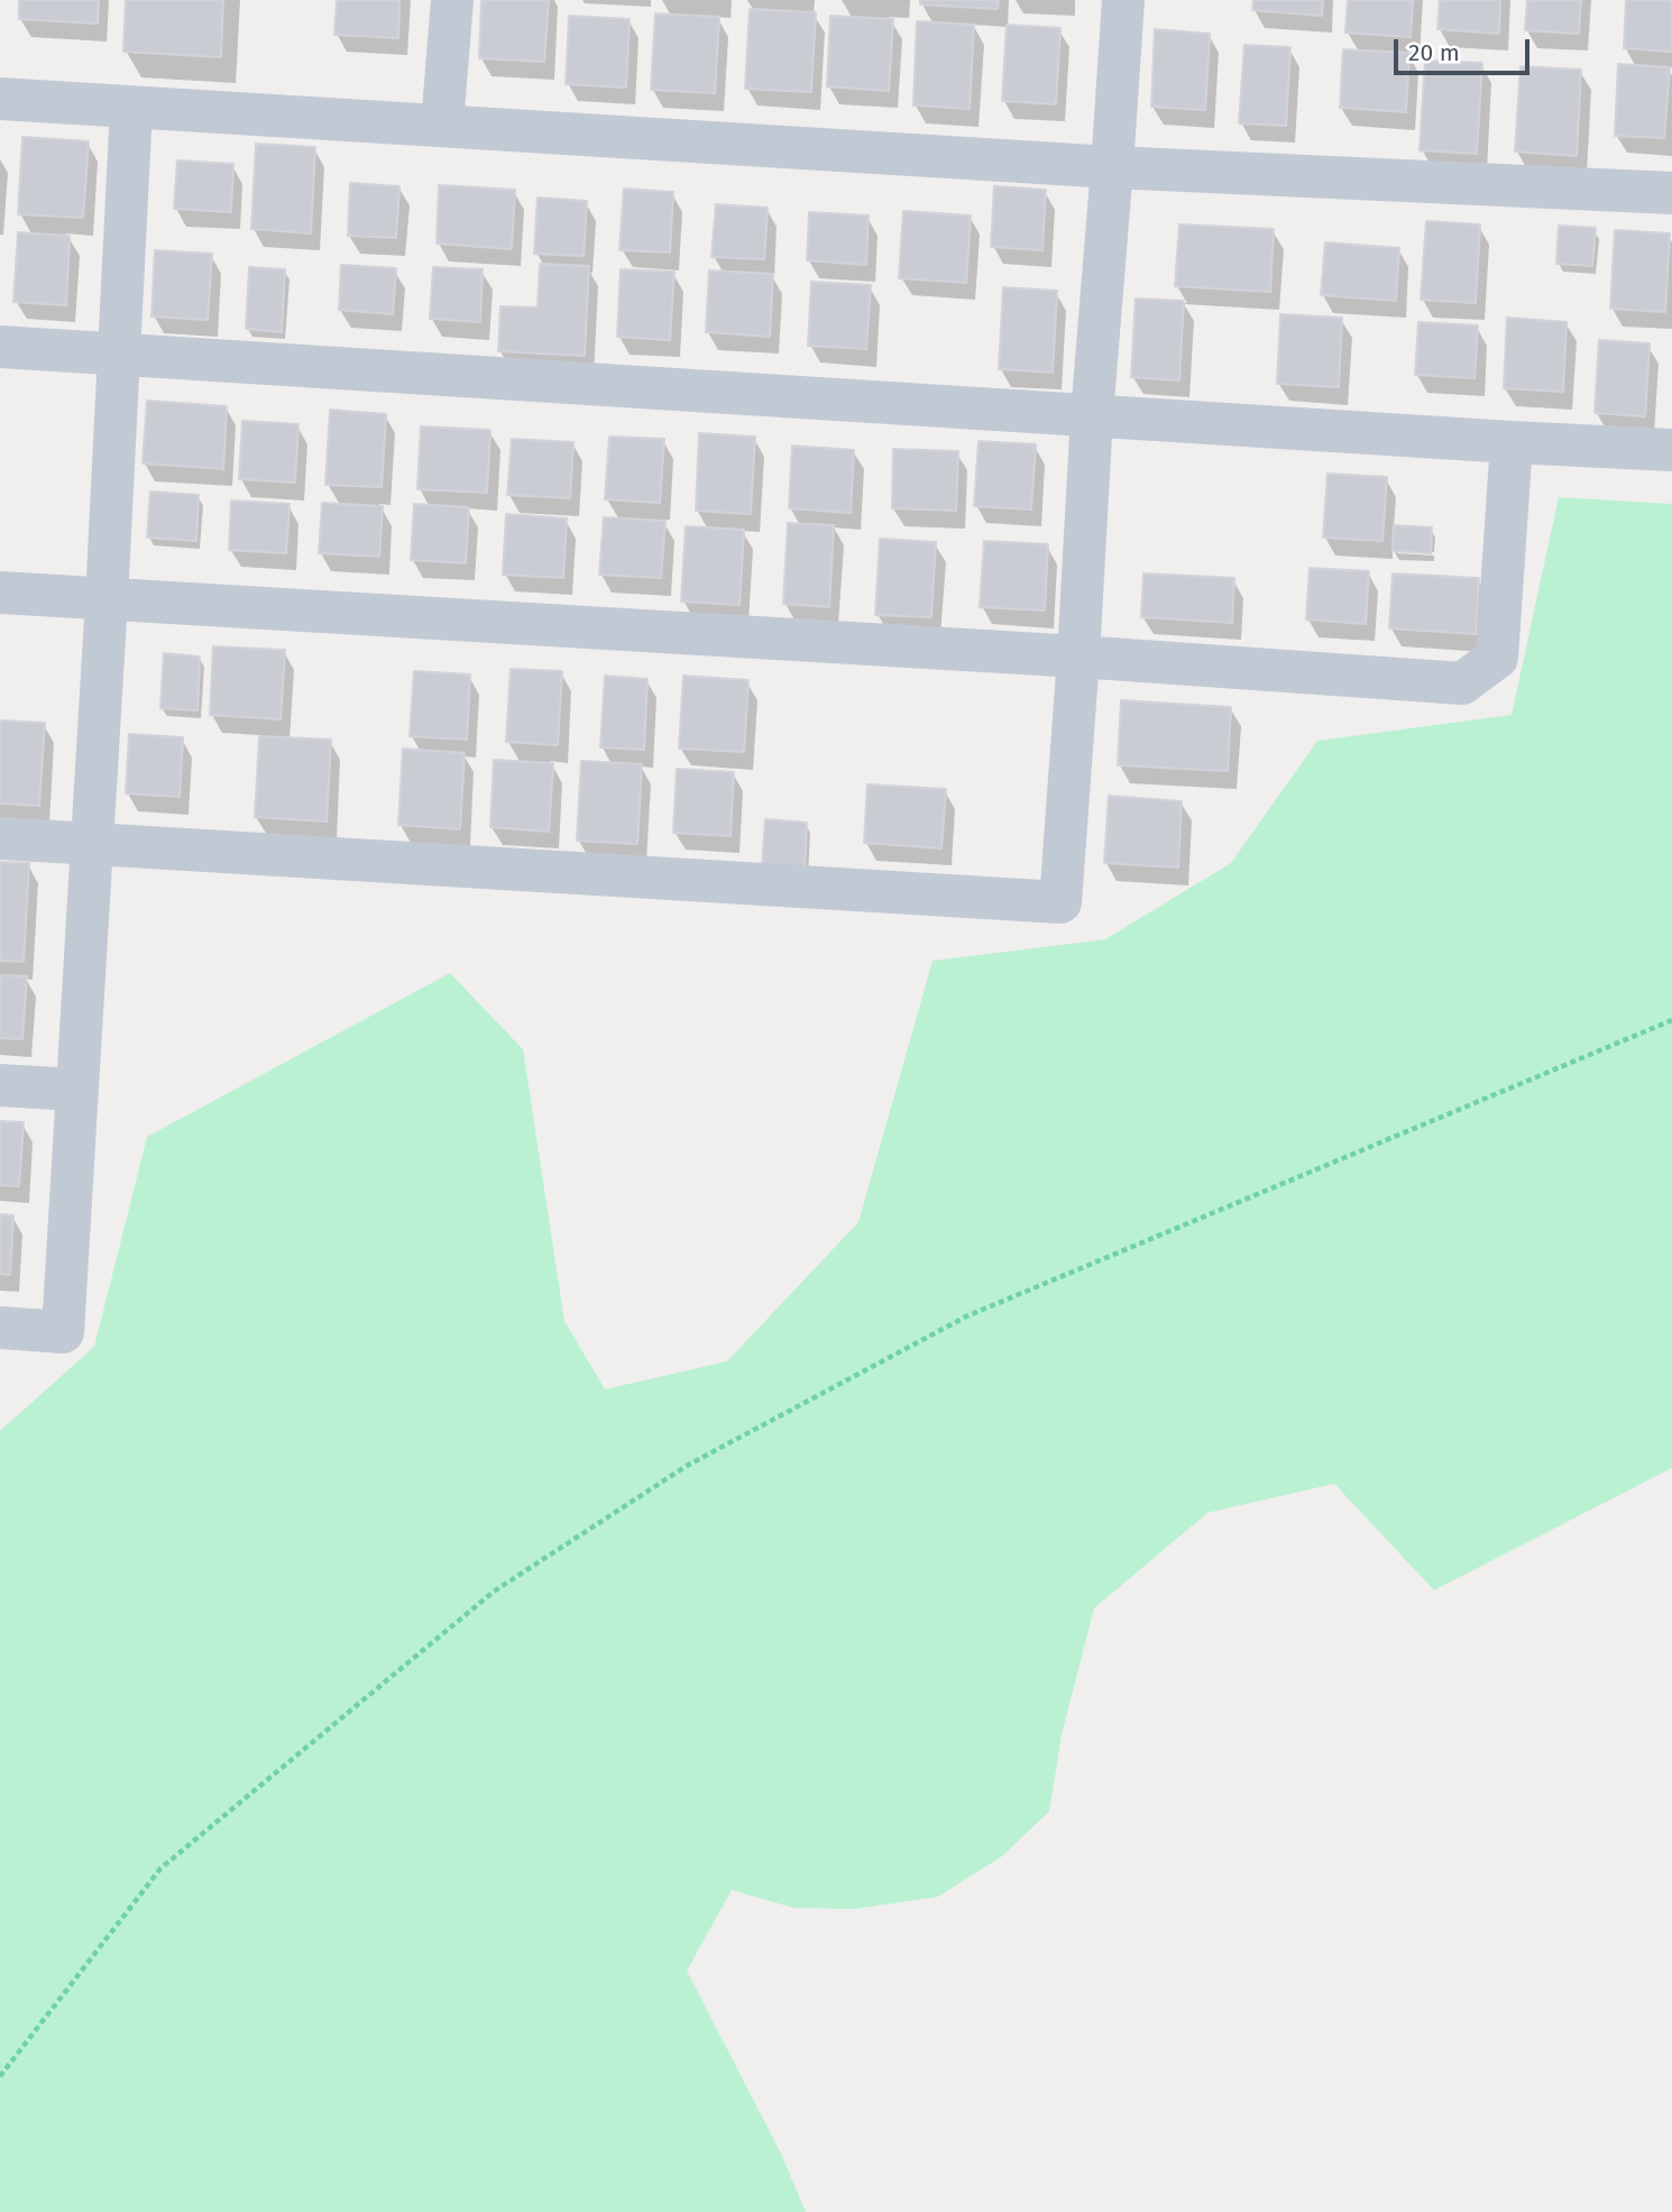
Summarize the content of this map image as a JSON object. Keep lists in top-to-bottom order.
{
  "scale_bar": "20 m"
}
